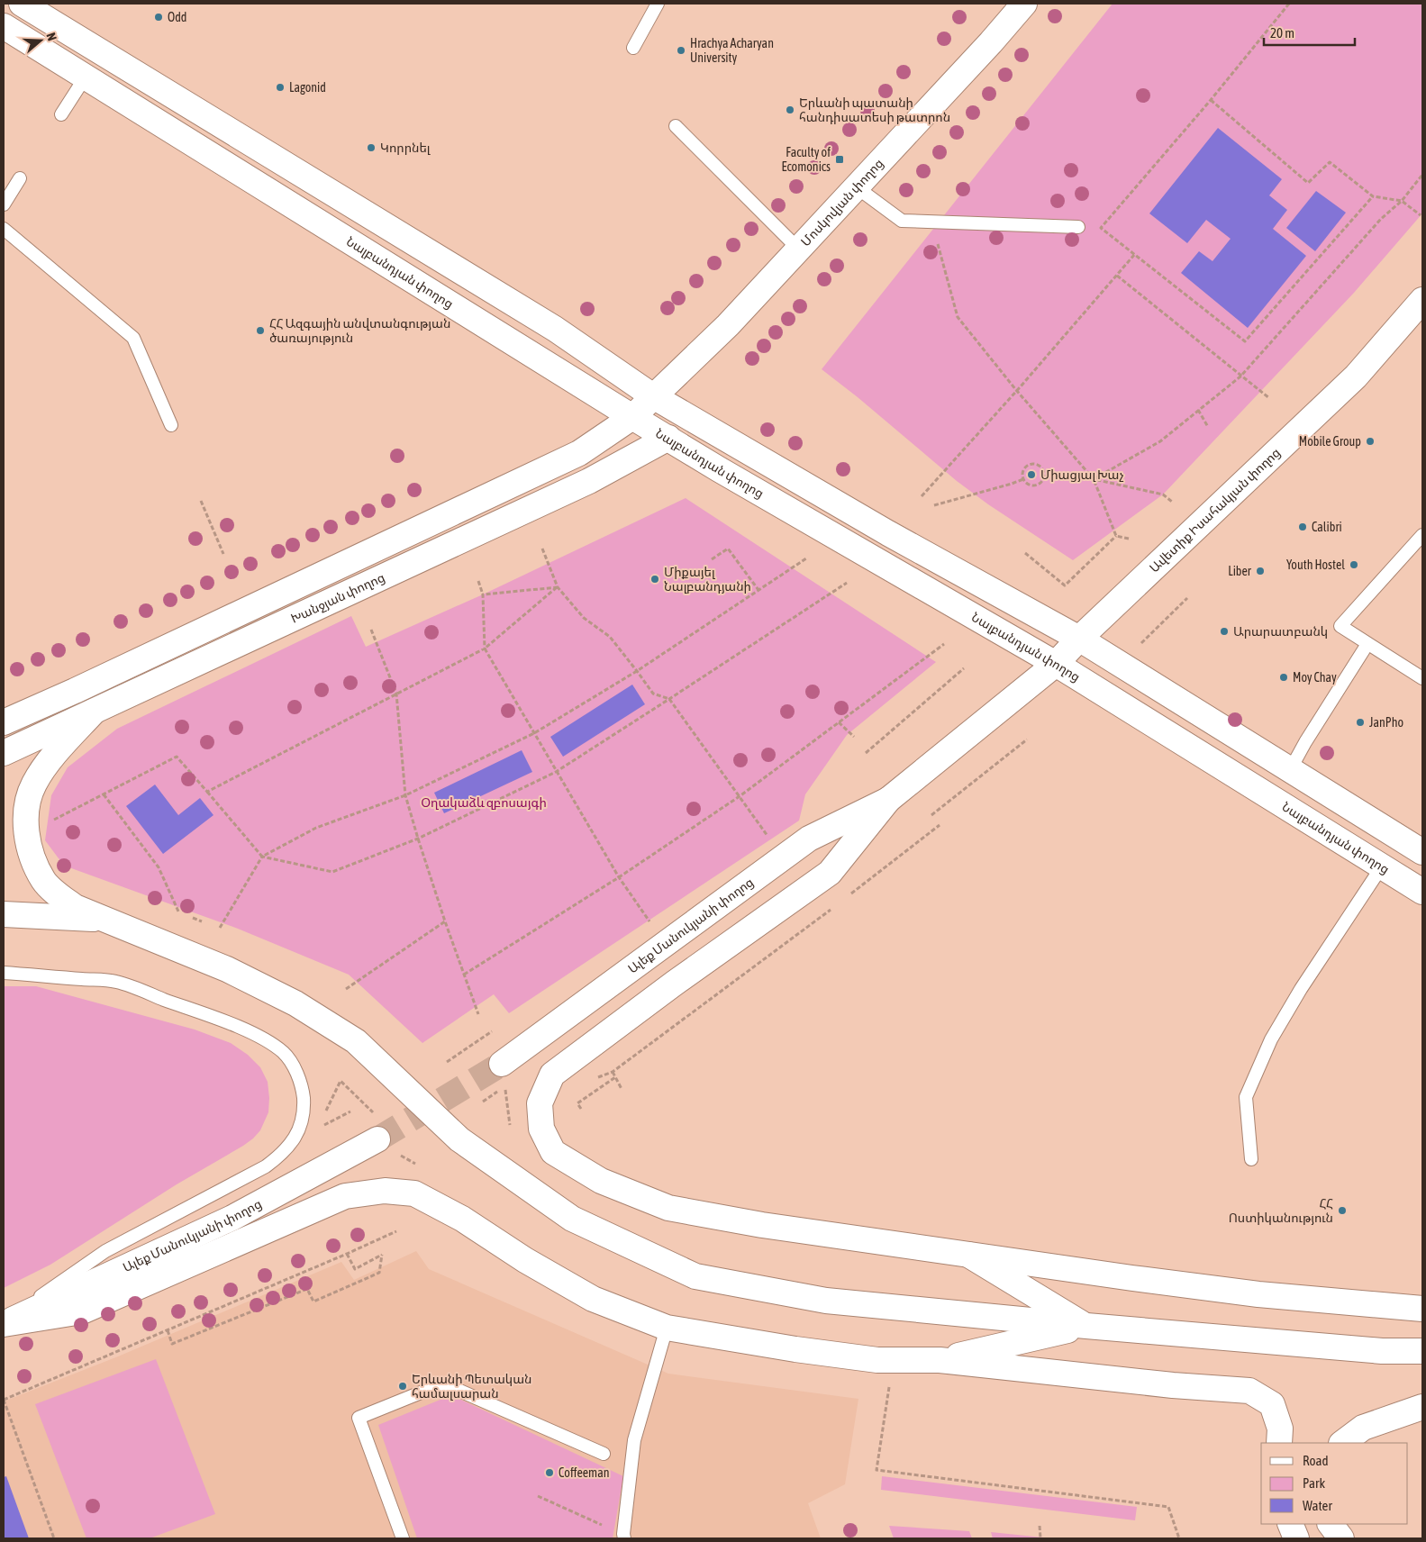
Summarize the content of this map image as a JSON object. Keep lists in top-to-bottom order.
{
  "streets": {
    "main road": [
      "Մոսկովյան փողոց",
      "Նալբանդյան փողոց",
      "Ավետիք Իսահակյան փողոց",
      "Խանջյան փողոց",
      "Ալեք Մանուկյանի փողոց"
    ]
  },
  "crossings": [
    ["Նալբանդյան փողոց", "Խանջյան փողոց"],
    ["Նալբանդյան փողոց", "Ալեք Մանուկյանի փողոց"],
    ["Ավետիք Իսահակյան փողոց", "Ալեք Մանուկյանի փողոց"]
  ],
  "parks": ["Օղակաձև զբոսայգի"],
  "places": {
    "other": [
      "Odd",
      "Hrachya Acharyan University",
      "Lagonid",
      "Երևանի պատանի հանդիսատեսի թատրոն",
      "Կորրնել",
      "ՀՀ Ազգային անվտանգության ծառայություն",
      "Mobile Group",
      "Միացյալ Խաչ",
      "Calibri",
      "Youth Hostel",
      "Liber",
      "Միքայել Նալբանդյանի",
      "Արարատբանկ",
      "Moy Chay",
      "JanPho",
      "ՀՀ Ոստիկանություն",
      "Երևանի Պետական համալսարան",
      "Coffeeman"
    ],
    "transit": ["Faculty of Ecomonics"]
  },
  "legend": ["Road", "Park", "Water"],
  "scale_bar": "20 m",
  "north": "right"
}
